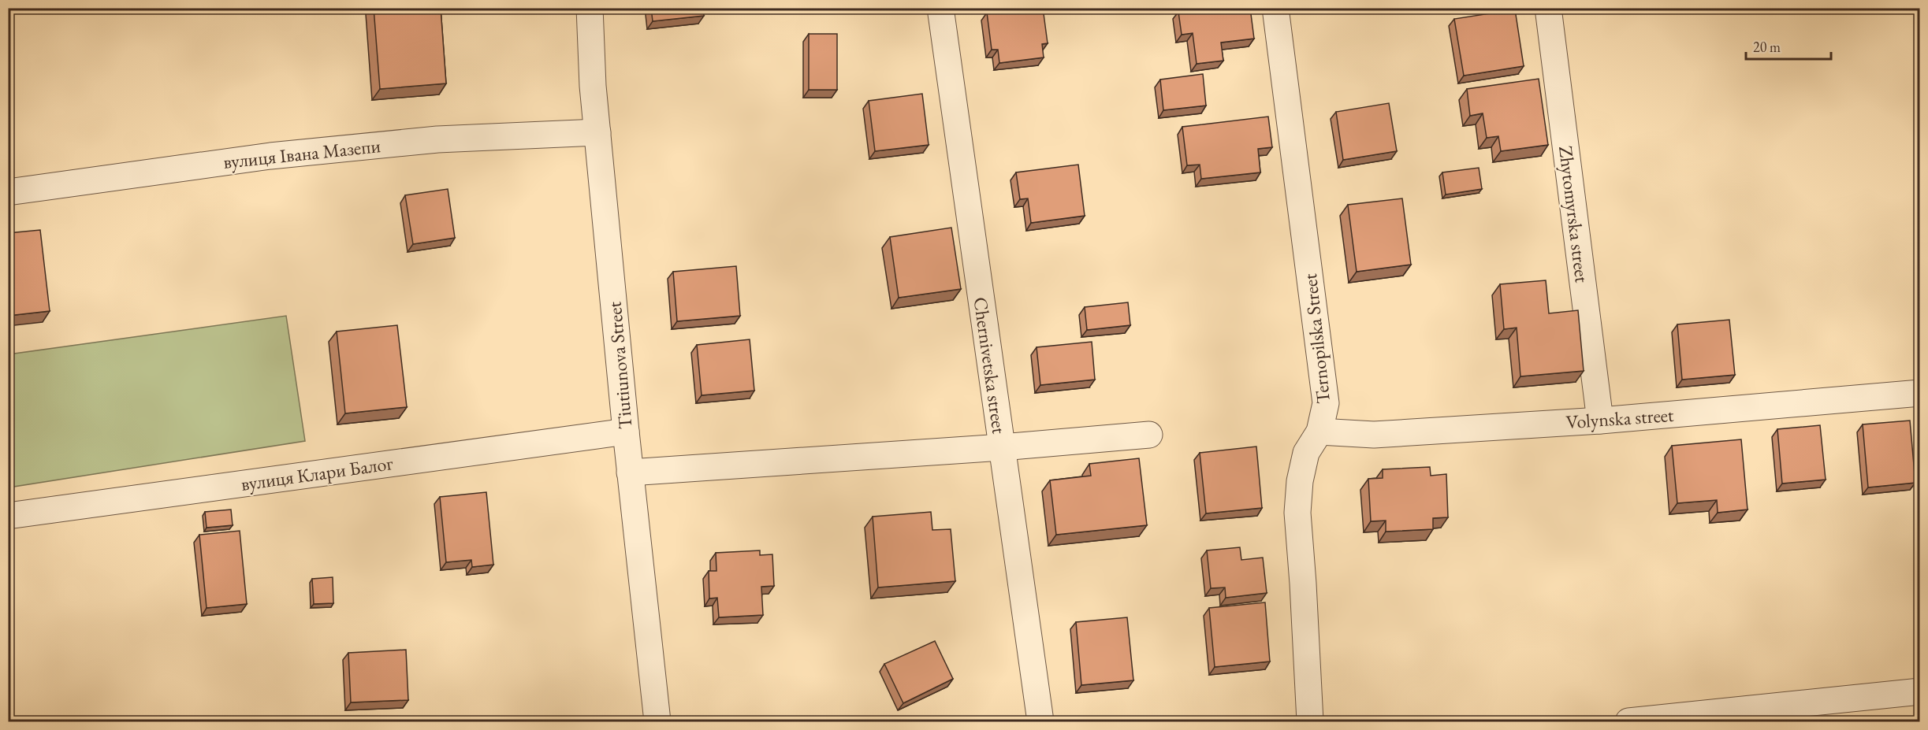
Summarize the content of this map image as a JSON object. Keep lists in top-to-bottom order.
{
  "streets": {
    "street": [
      "вулиця Івана Мазепи",
      "Zhytomyrska street",
      "Ternopilska Street",
      "Tiutiunova Street",
      "Chernivetska street",
      "Volynska street",
      "вулиця Клари Балог"
    ]
  },
  "crossings": [
    ["вулиця Івана Мазепи", "Tiutiunova Street"],
    ["Zhytomyrska street", "Volynska street"],
    ["Ternopilska Street", "Volynska street"],
    ["Tiutiunova Street", "вулиця Клари Балог"]
  ],
  "scale_bar": "20 m"
}
